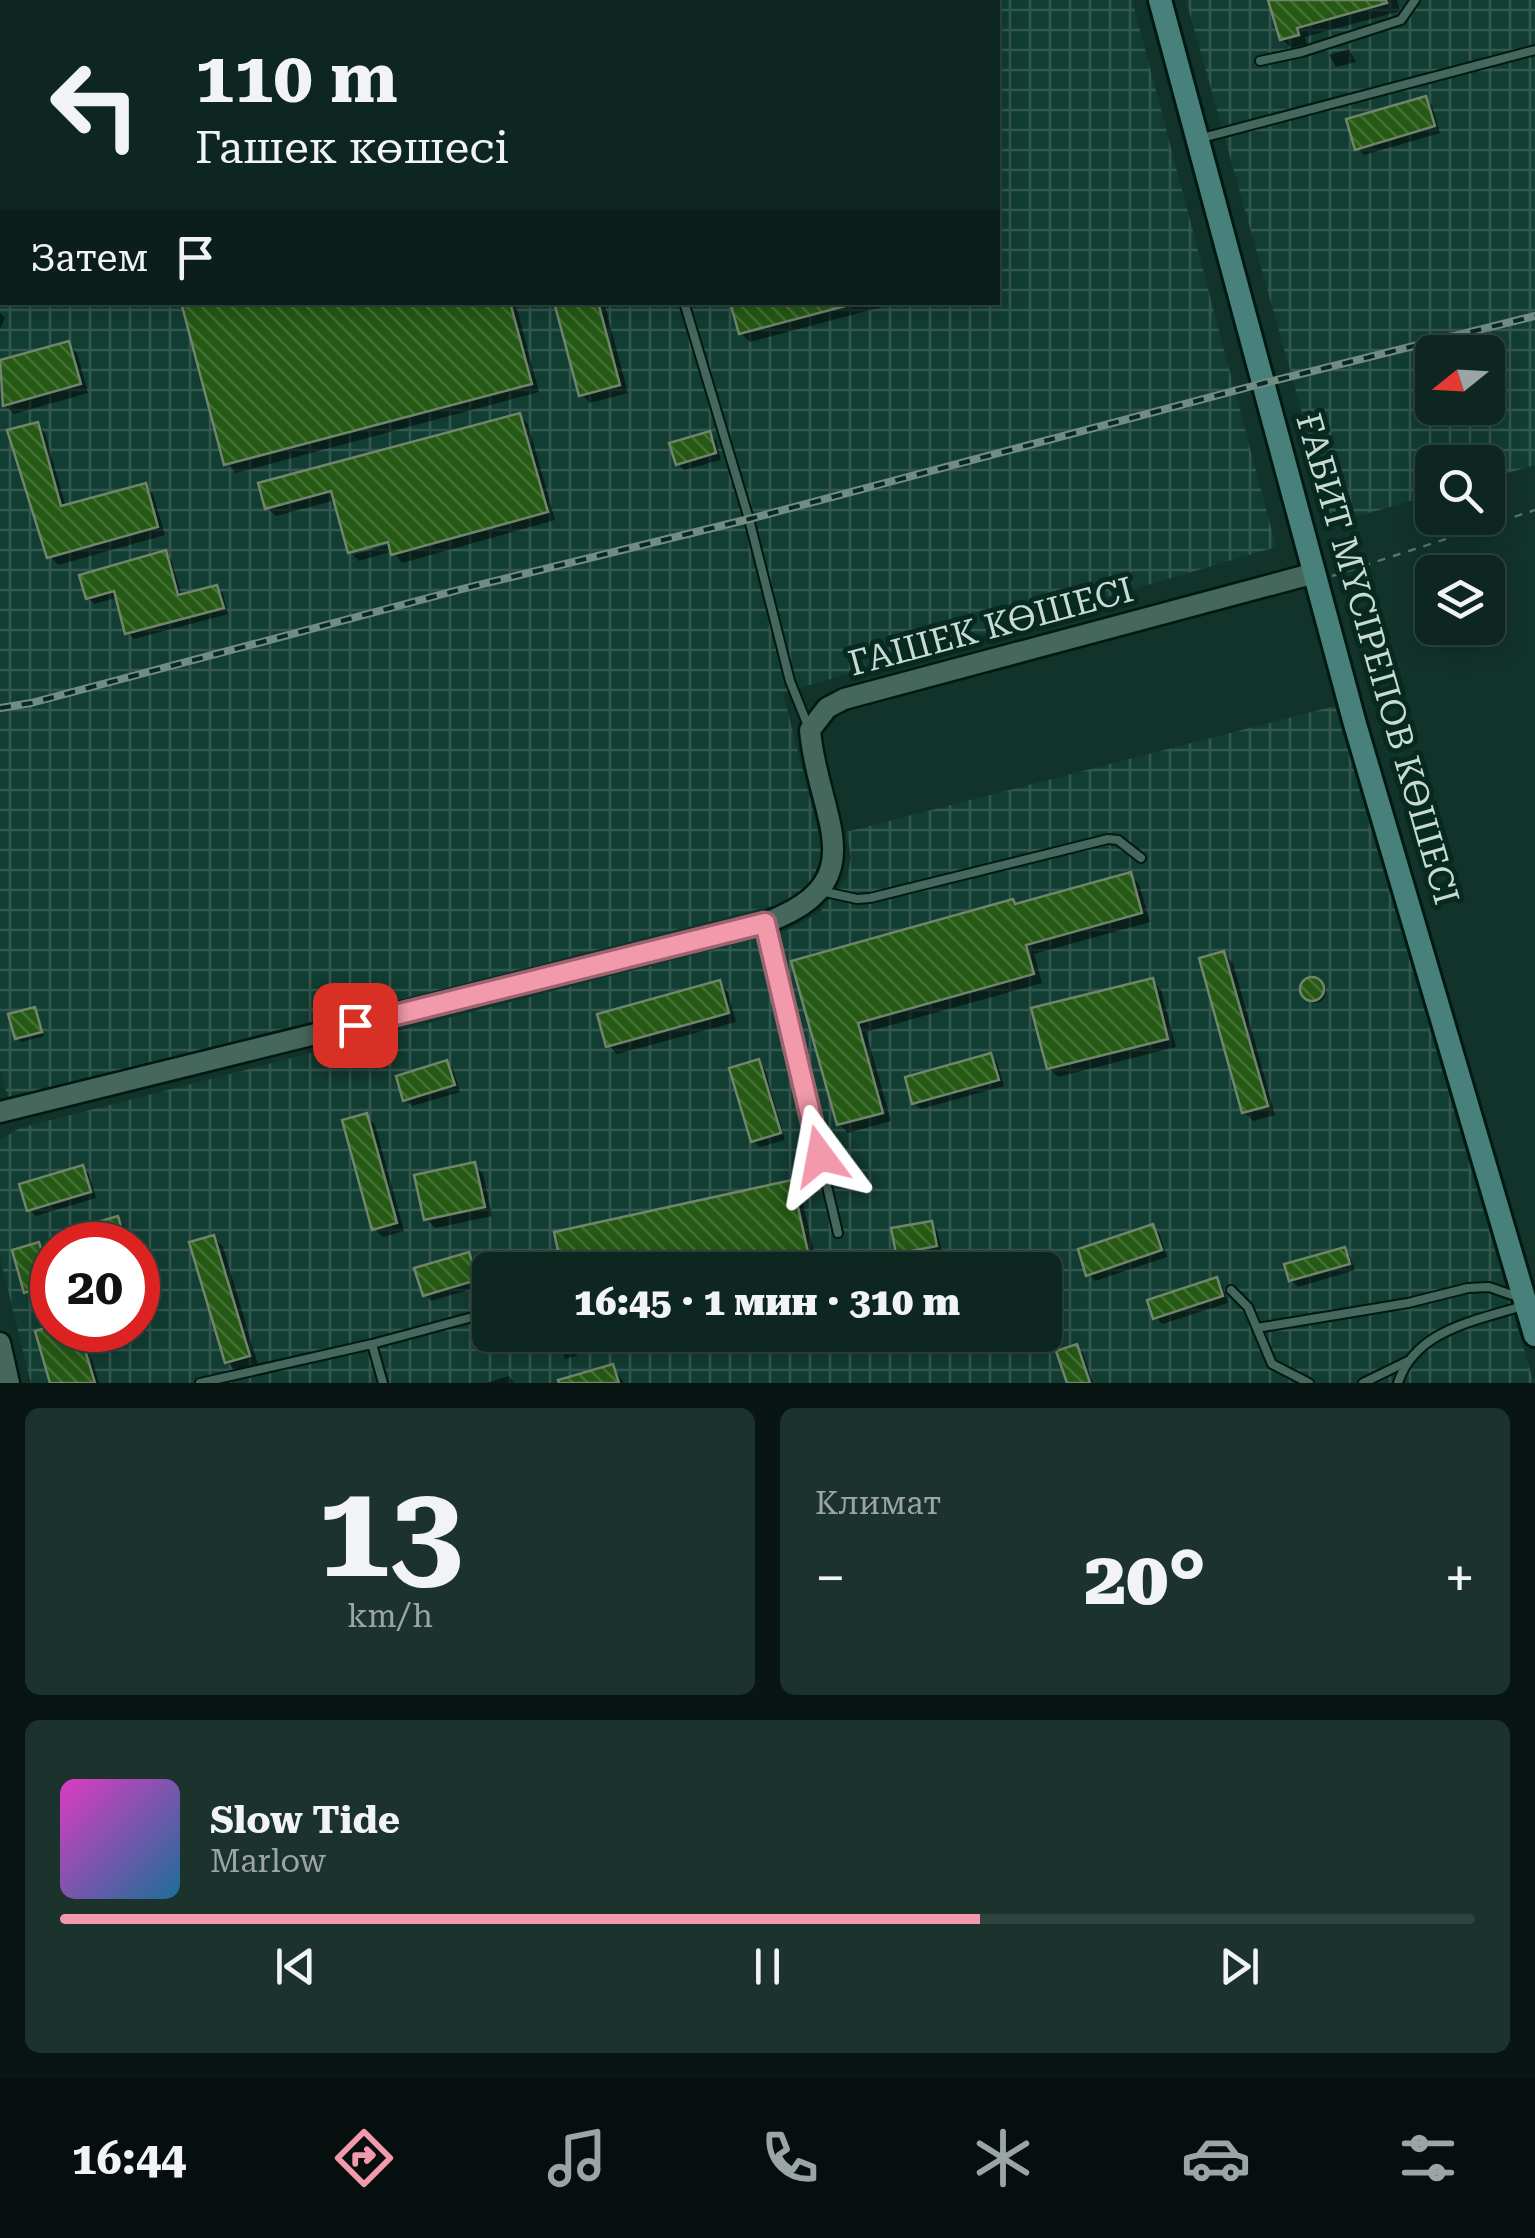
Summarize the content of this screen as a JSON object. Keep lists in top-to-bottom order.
{
  "streets": {
    "main road": ["ҒАБИТ МҮСІРЕПОВ КӨШЕСІ"],
    "street": ["ГАШЕК КӨШЕСІ"]
  },
  "crossings": [
    ["ГАШЕК КӨШЕСІ", "ҒАБИТ МҮСІРЕПОВ КӨШЕСІ"]
  ],
  "north": "left",
  "page": {
    "turn": ["110 m", "Гашек көшесі"],
    "then": "Затем",
    "limit": "20",
    "trip": "16:45 · 1 мин · 310 m",
    "tile": [
      ["13", "km/h"],
      "Климат"
    ],
    "heat": ["−", "20°", "+"],
    "song": ["Slow Tide", "Marlow"],
    "tabs": "16:44"
  }
}
